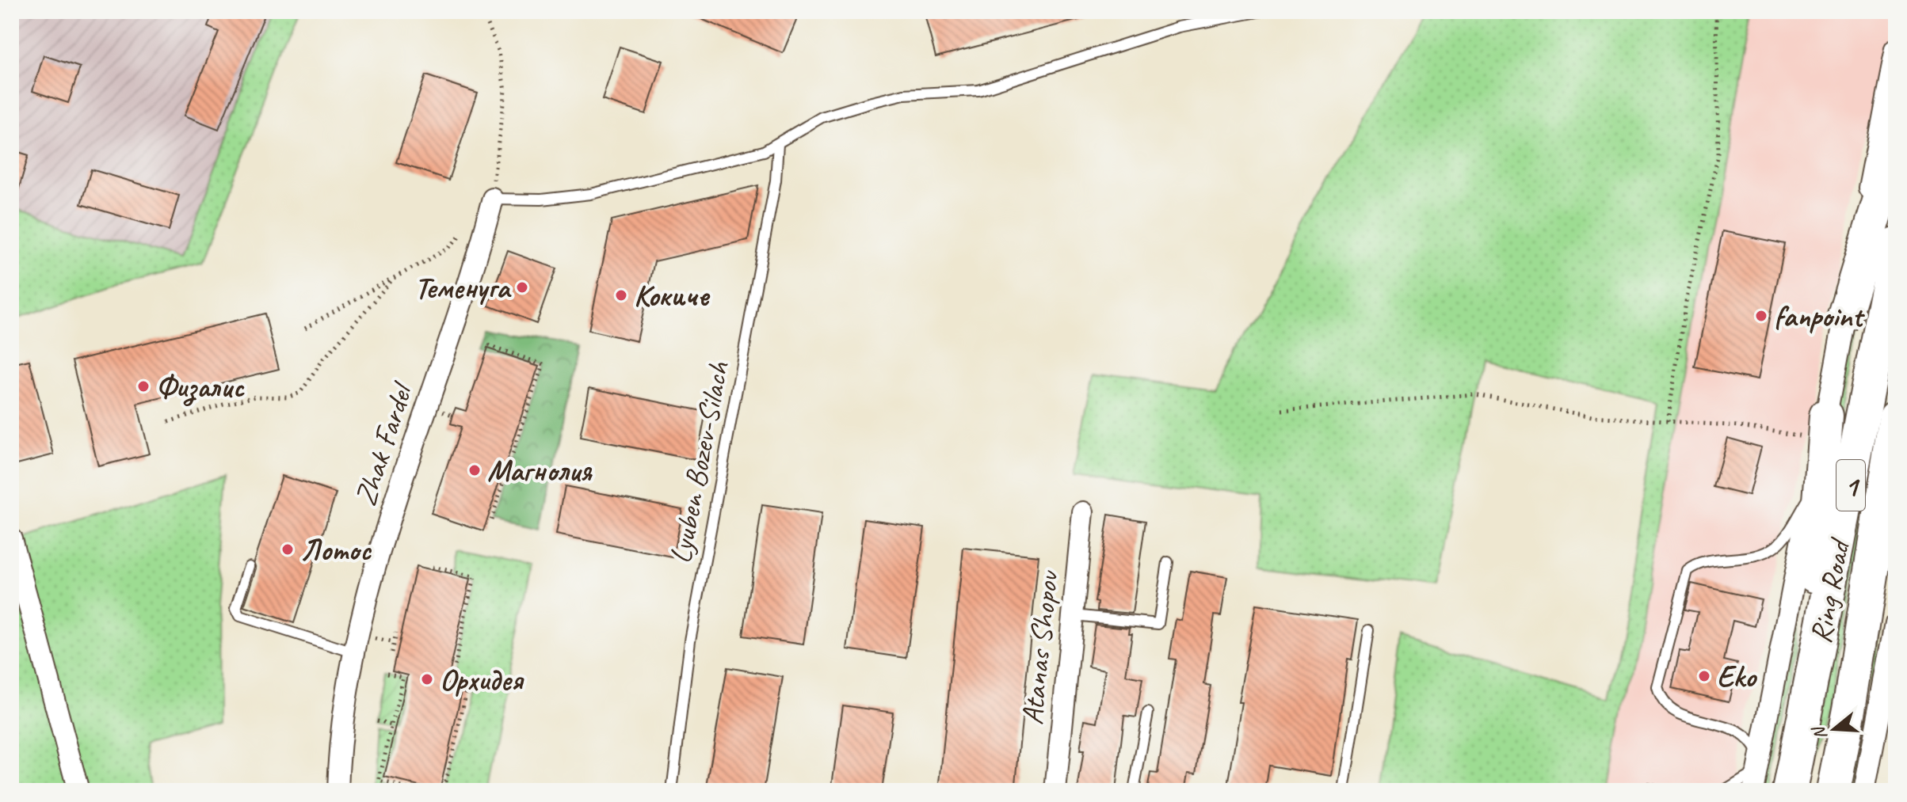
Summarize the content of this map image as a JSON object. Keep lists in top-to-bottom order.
{
  "streets": {
    "highway": ["1", "Ring Road"],
    "street": ["Zhak Fardel", "Atanas Shopov"],
    "lane": ["Lyuben Bozev-Silach"]
  },
  "places": [
    "Теменуга",
    "Кокиче",
    "fanpoint",
    "Физалис",
    "Магнолия",
    "Лотос",
    "Eko",
    "Орхидея"
  ],
  "north": "left"
}
